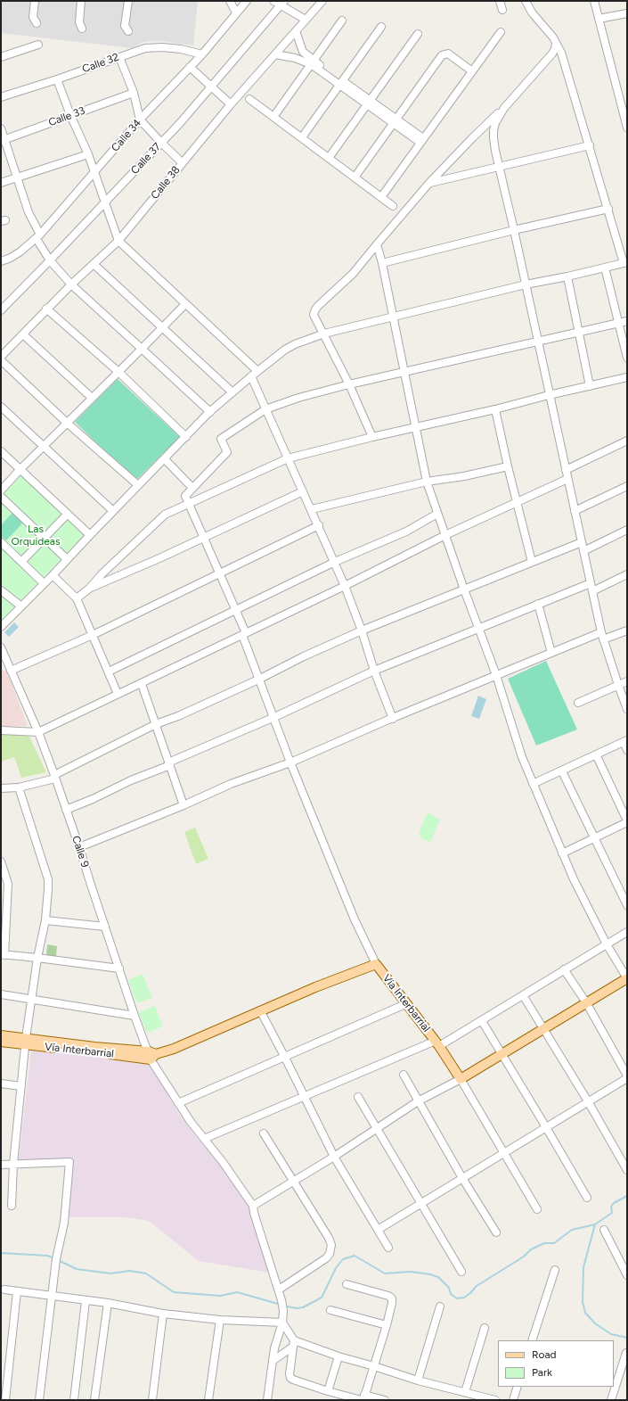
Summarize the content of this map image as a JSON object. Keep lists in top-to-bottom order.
{
  "streets": {
    "main road": ["Vía Interbarrial"],
    "street": [
      "Calle 32",
      "Calle 33",
      "Calle 34",
      "Calle 37",
      "Calle 38",
      "Calle 9"
    ]
  },
  "crossings": [
    ["Calle 32", "Calle 34"],
    ["Calle 9", "Vía Interbarrial"]
  ],
  "parks": ["Las Orquideas"],
  "legend": ["Road", "Park"]
}
